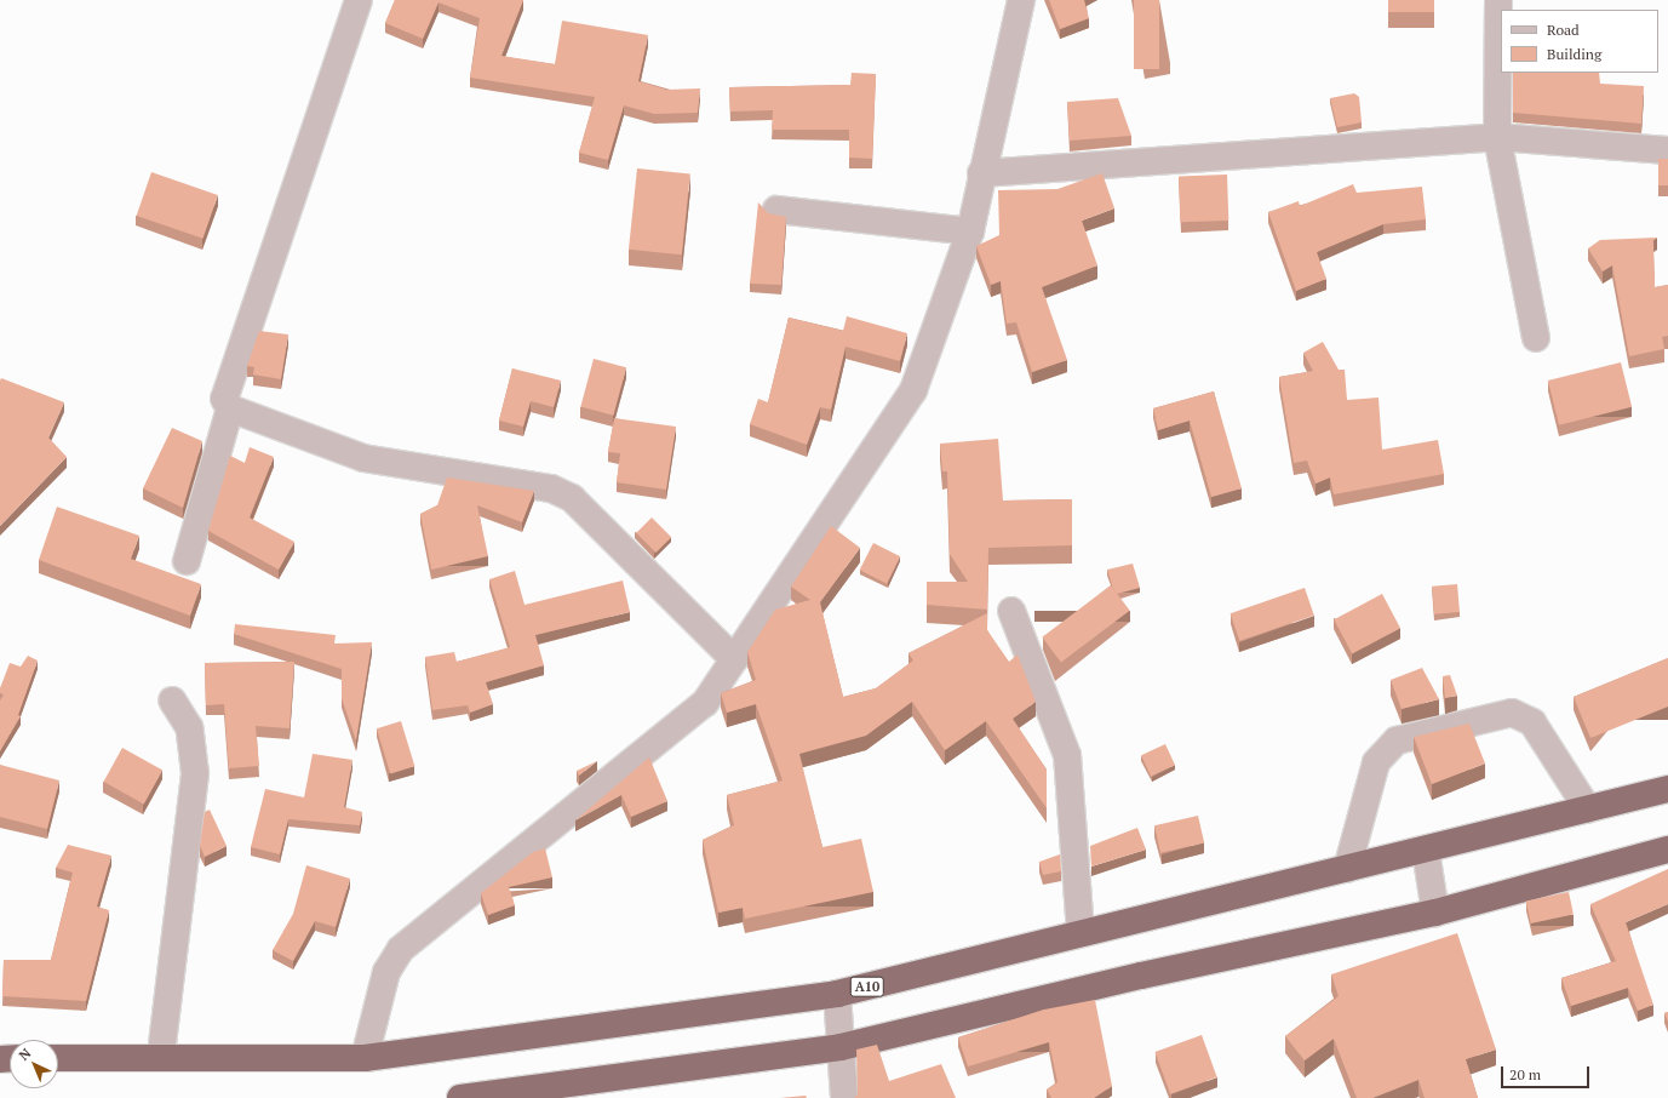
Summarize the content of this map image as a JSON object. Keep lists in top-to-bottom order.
{
  "streets": {
    "highway": ["A10"]
  },
  "legend": ["Road", "Building"],
  "scale_bar": "20 m",
  "north": "top left"
}
